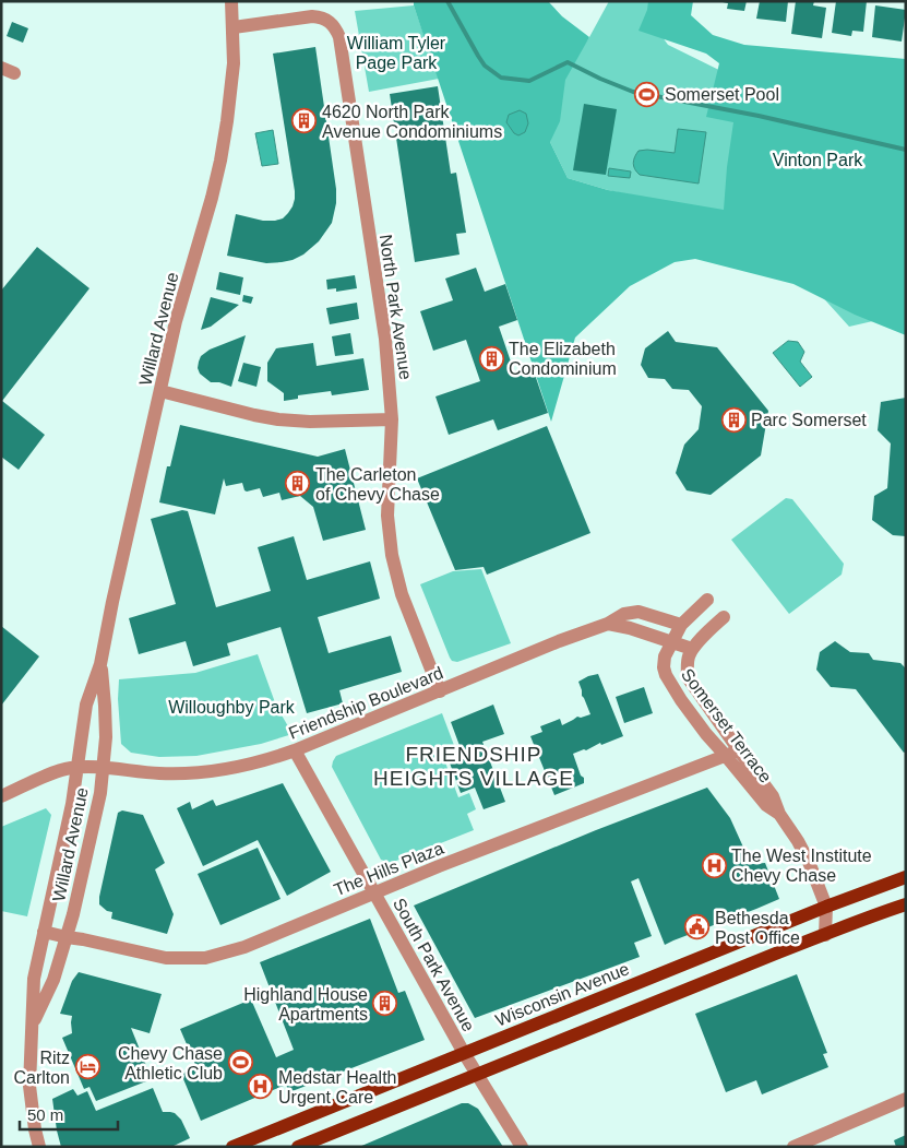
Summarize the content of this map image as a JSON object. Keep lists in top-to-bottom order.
{
  "streets": {
    "main road": ["Wisconsin Avenue"],
    "street": [
      "North Park Avenue",
      "Willard Avenue",
      "Friendship Boulevard",
      "Somerset Terrace",
      "The Hills Plaza",
      "South Park Avenue"
    ]
  },
  "crossings": [
    ["North Park Avenue", "Willard Avenue"],
    ["North Park Avenue", "Friendship Boulevard"],
    ["Willard Avenue", "Friendship Boulevard"],
    ["Willard Avenue", "The Hills Plaza"],
    ["Friendship Boulevard", "Somerset Terrace"],
    ["Friendship Boulevard", "South Park Avenue"],
    ["Somerset Terrace", "The Hills Plaza"],
    ["Somerset Terrace", "Wisconsin Avenue"],
    ["The Hills Plaza", "South Park Avenue"],
    ["South Park Avenue", "Wisconsin Avenue"]
  ],
  "districts": ["FRIENDSHIP HEIGHTS VILLAGE"],
  "parks": ["William Tyler Page Park", "Vinton Park", "Willoughby Park"],
  "places": {
    "sports": ["Somerset Pool", "Chevy Chase Athletic Club"],
    "building": [
      "4620 North Park Avenue Condominiums",
      "The Elizabeth Condominium",
      "Parc Somerset",
      "The Carleton of Chevy Chase",
      "Highland House Apartments"
    ],
    "hospital": ["The West Institute Chevy Chase", "Medstar Health Urgent Care"],
    "public building": ["Bethesda Post Office"],
    "hotel": ["Ritz Carlton"]
  },
  "scale_bar": "50 m"
}
